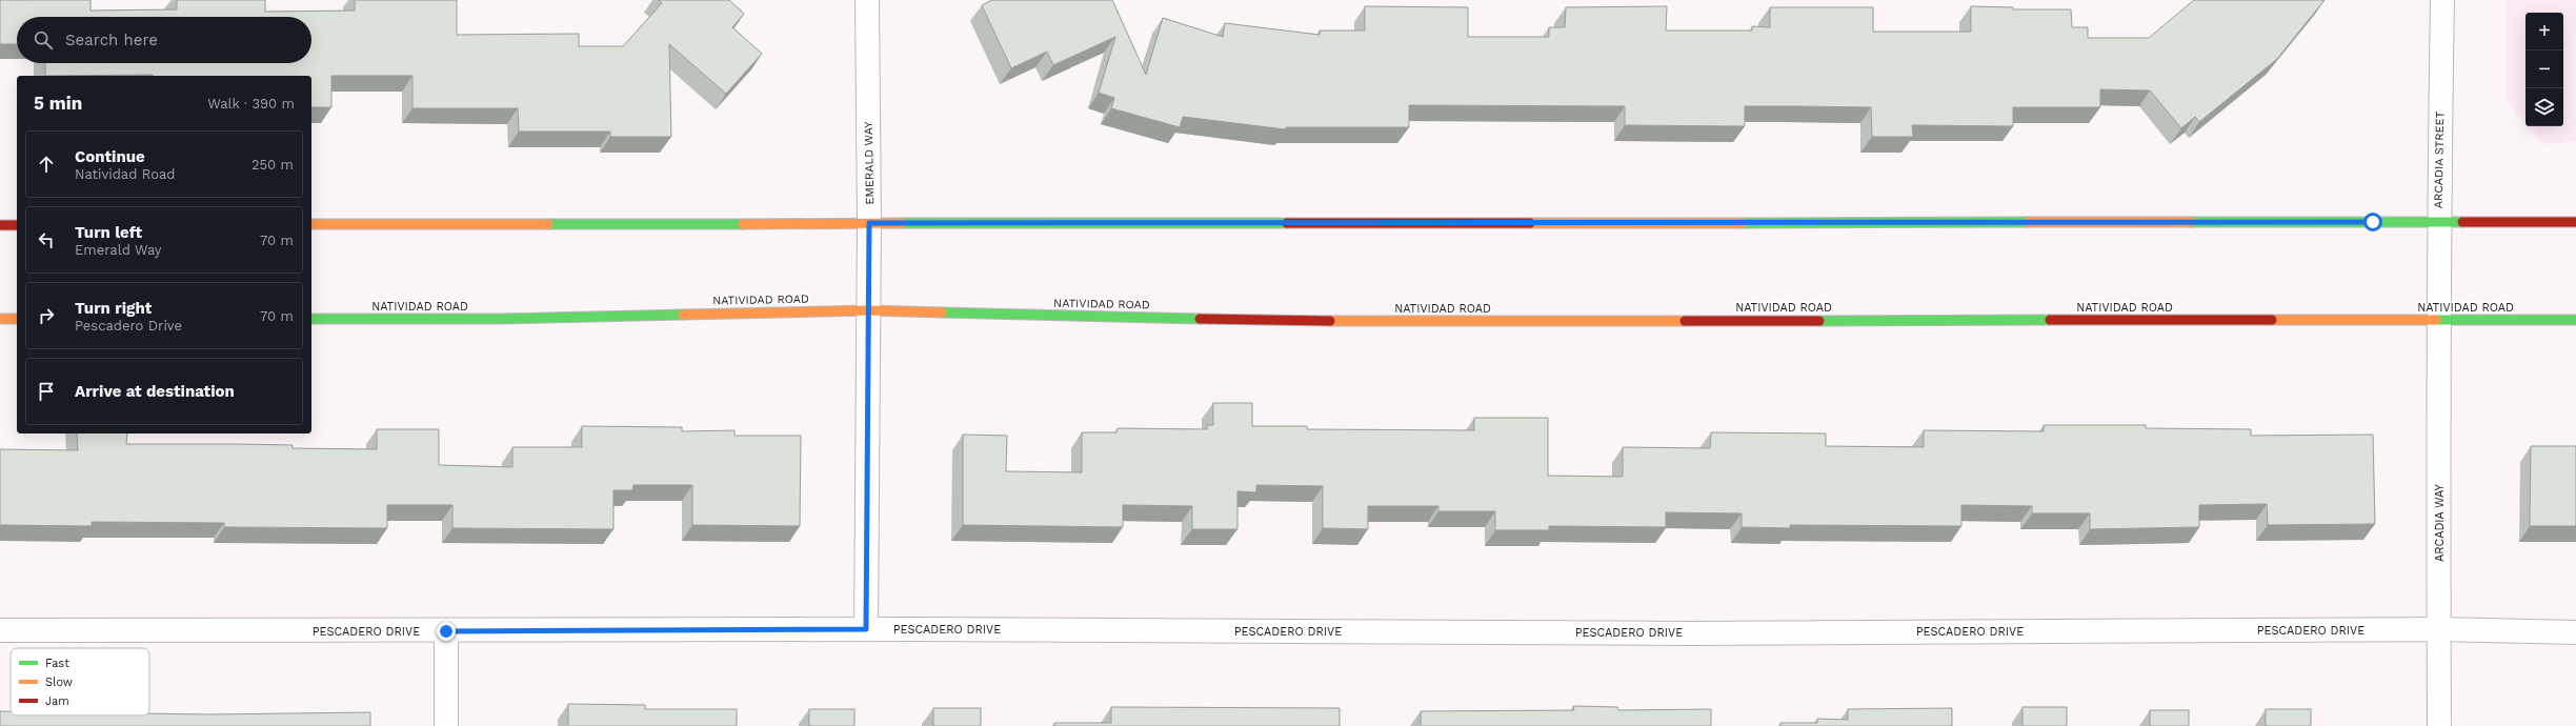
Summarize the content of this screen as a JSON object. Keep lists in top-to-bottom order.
{
  "streets": {
    "main road": ["NATIVIDAD ROAD"],
    "street": [
      "ARCADIA STREET",
      "EMERALD WAY",
      "ARCADIA WAY",
      "PESCADERO DRIVE"
    ]
  },
  "crossings": [
    ["ARCADIA STREET", "NATIVIDAD ROAD"],
    ["ARCADIA STREET", "ARCADIA WAY"],
    ["EMERALD WAY", "NATIVIDAD ROAD"],
    ["EMERALD WAY", "PESCADERO DRIVE"],
    ["NATIVIDAD ROAD", "ARCADIA WAY"],
    ["ARCADIA WAY", "PESCADERO DRIVE"]
  ],
  "legend": ["Fast", "Slow", "Jam"],
  "page": {
    "map_buttons": ["+", "−"],
    "search": "Search here",
    "heading": ["5 min", "Walk · 390 m"],
    "list": [
      ["Continue", "Natividad Road", "250 m"],
      ["Turn left", "Emerald Way", "70 m"],
      ["Turn right", "Pescadero Drive", "70 m"],
      "Arrive at destination"
    ]
  }
}
